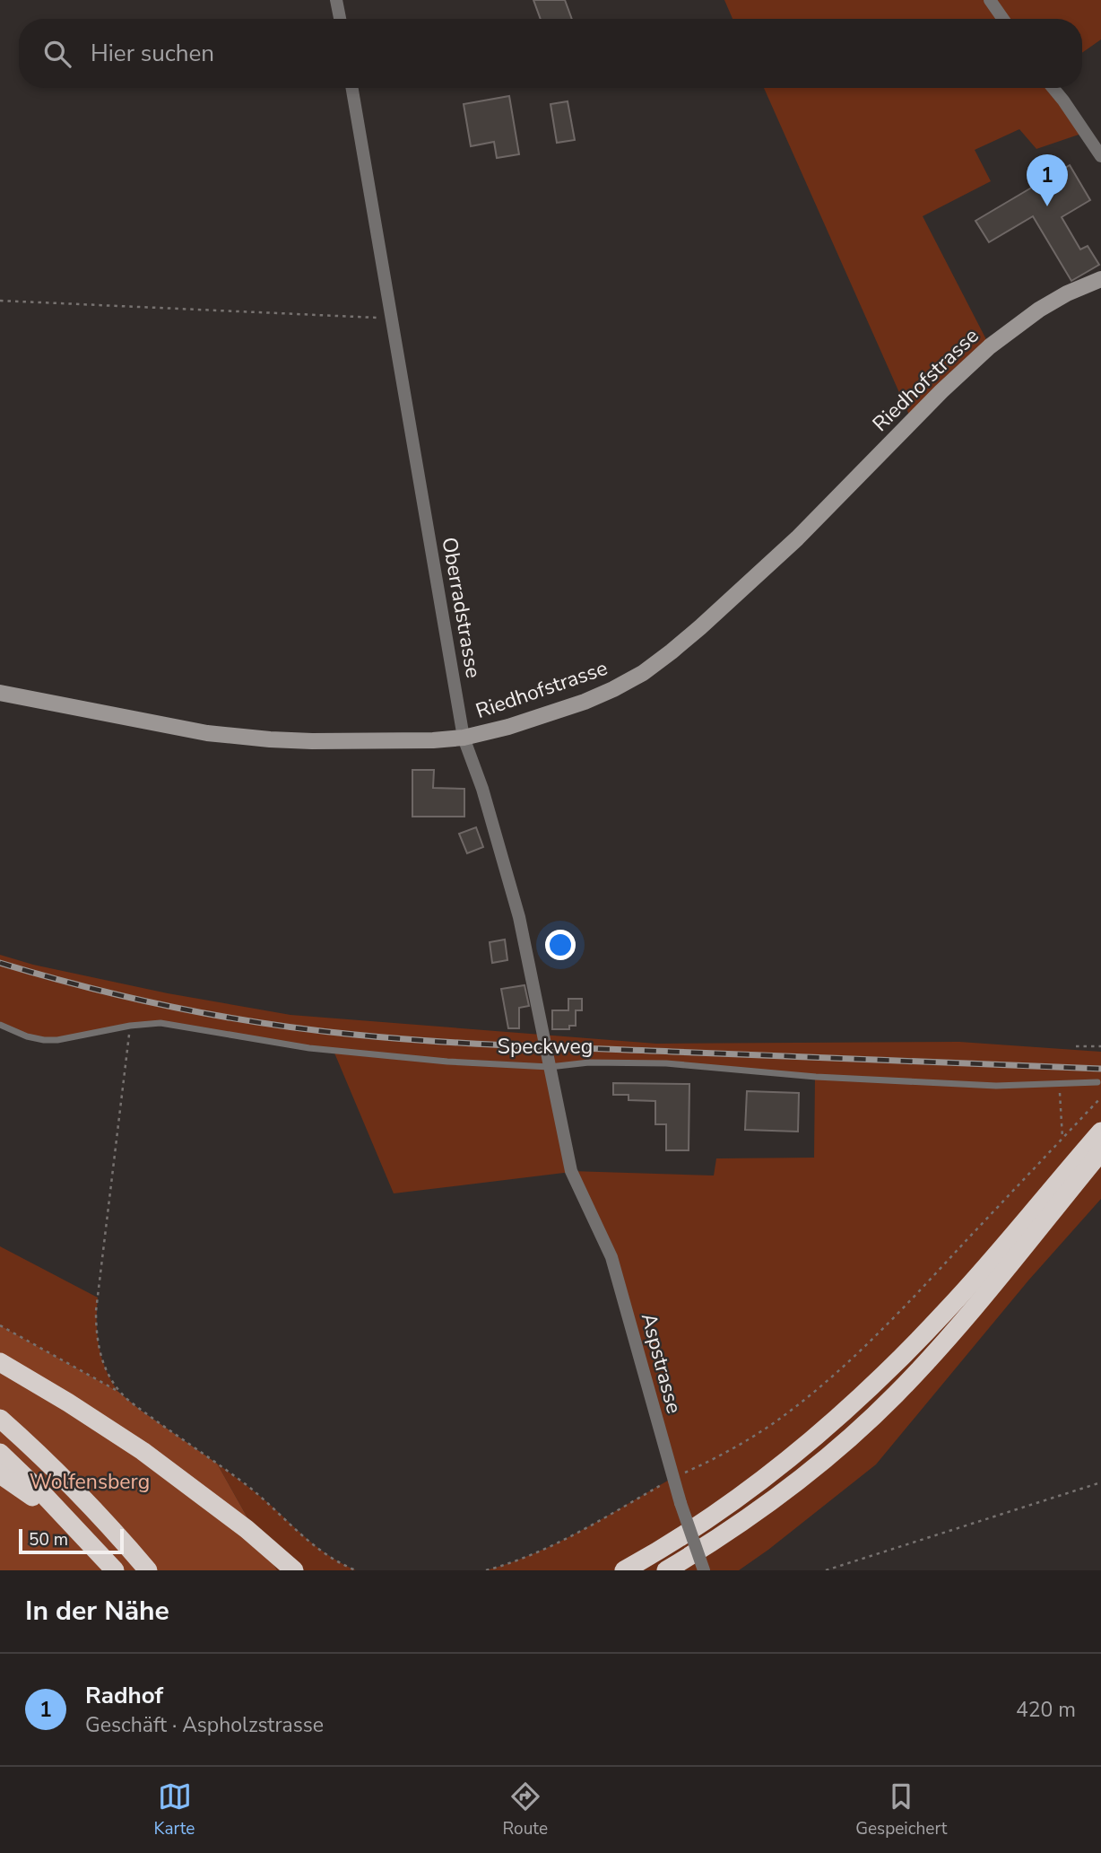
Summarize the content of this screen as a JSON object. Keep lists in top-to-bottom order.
{
  "streets": {
    "street": ["Riedhofstrasse", "Oberradstrasse", "Aspstrasse"],
    "lane": ["Speckweg"]
  },
  "crossings": [
    ["Riedhofstrasse", "Oberradstrasse"],
    ["Oberradstrasse", "Speckweg"],
    ["Oberradstrasse", "Aspstrasse"]
  ],
  "parks": ["Wolfensberg"],
  "scale_bar": "50 m",
  "page": {
    "search": "Hier suchen",
    "pins": "1",
    "scale": "50 m",
    "heading": "In der Nähe",
    "list": [
      {
        "mark": "1",
        "name": "Radhof",
        "note": "Geschäft · Aspholzstrasse",
        "value": "420 m"
      }
    ],
    "nav": ["Karte", "Route", "Gespeichert"]
  }
}
